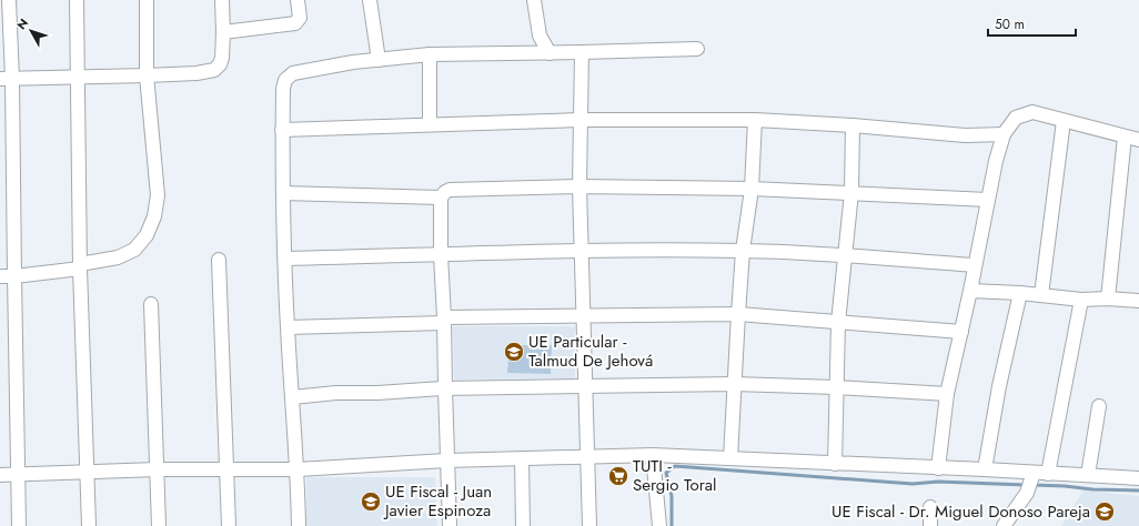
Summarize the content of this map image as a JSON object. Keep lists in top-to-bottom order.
{
  "places": {
    "school or university": ["UE Particular - Talmud De Jehová", "UE Fiscal - Juan Javier Espinoza", "UE Fiscal - Dr. Miguel Donoso Pareja"],
    "supermarket": ["TUTI - Sergio Toral"]
  },
  "scale_bar": "50 m",
  "north": "top left"
}
